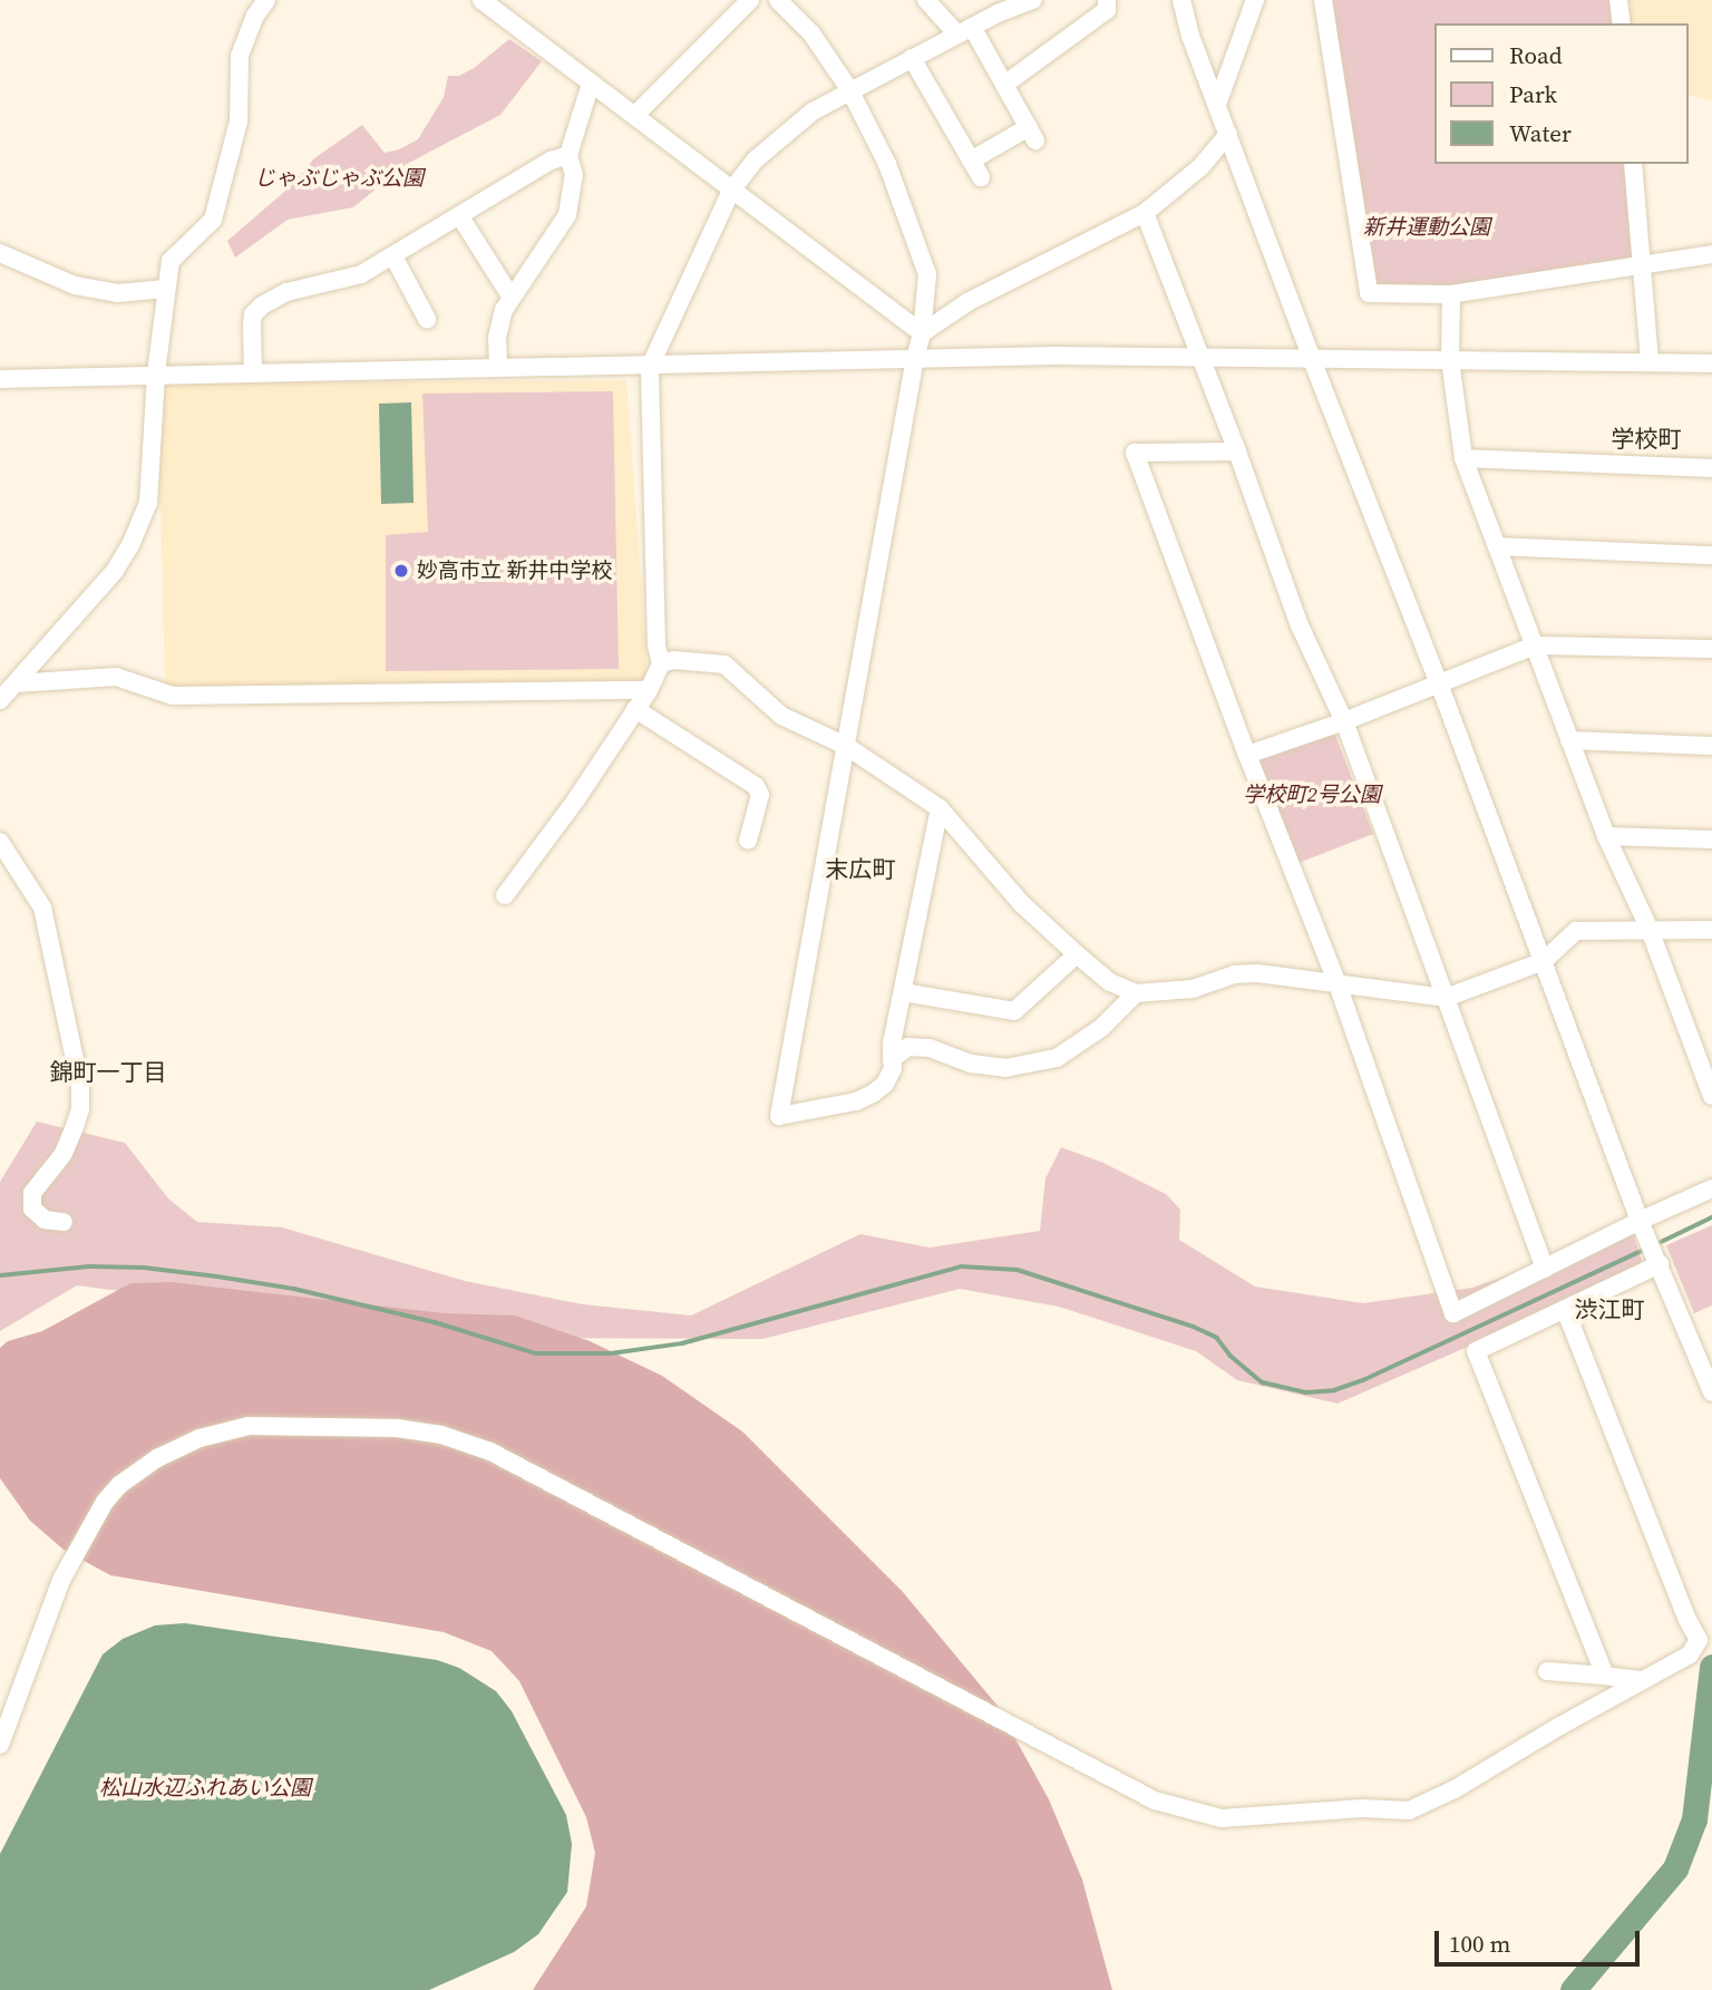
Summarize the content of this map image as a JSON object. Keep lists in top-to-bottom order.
{
  "districts": [
    "学校町",
    "末広町",
    "錦町一丁目",
    "渋江町"
  ],
  "parks": [
    "じゃぶじゃぶ公園",
    "新井運動公園",
    "学校町2号公園",
    "松山水辺ふれあい公園"
  ],
  "places": ["妙高市立 新井中学校"],
  "legend": ["Road", "Park", "Water"],
  "scale_bar": "100 m"
}
